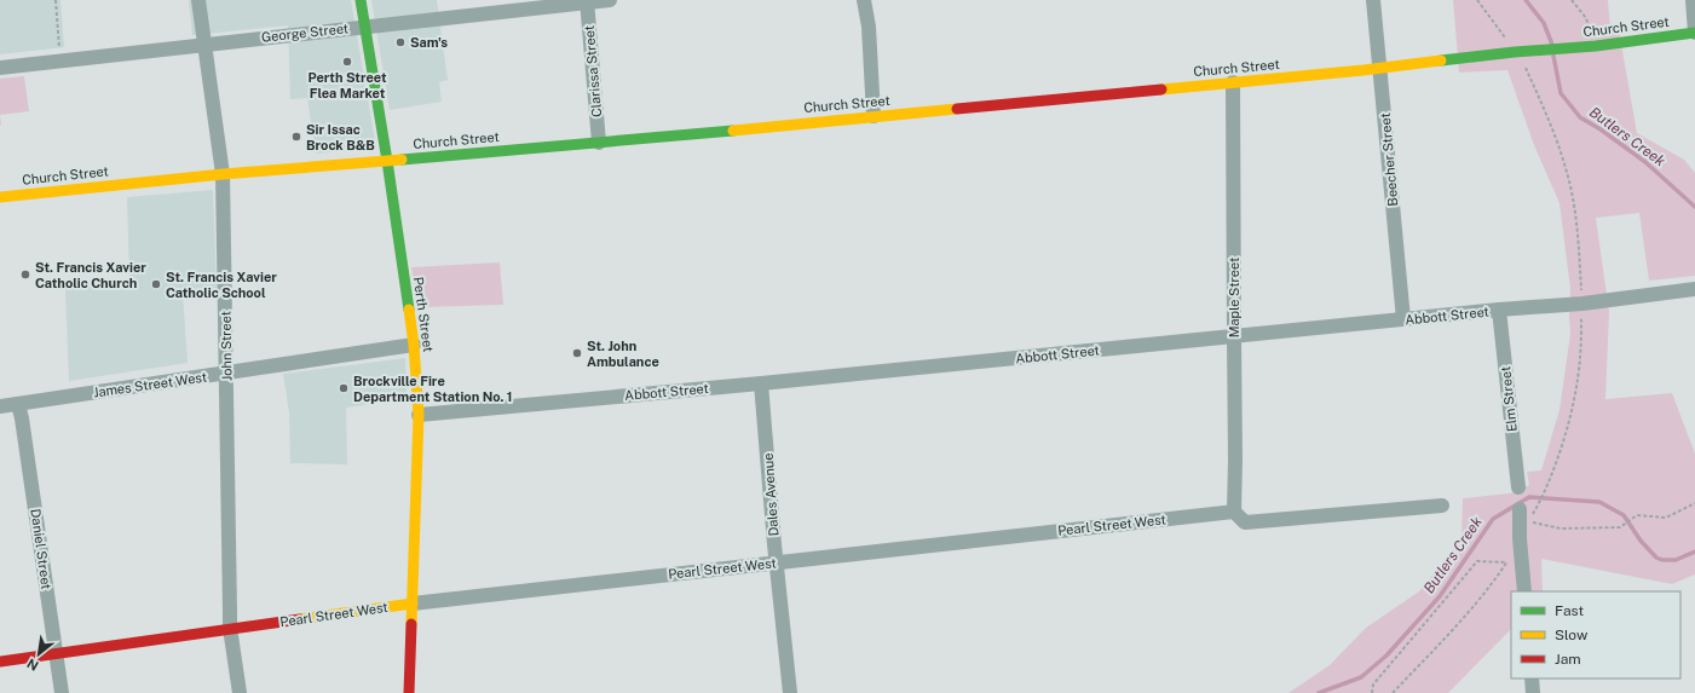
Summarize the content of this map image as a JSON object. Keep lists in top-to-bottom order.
{
  "streets": {
    "street": [
      "Church Street",
      "George Street",
      "Clarissa Street",
      "Beecher Street",
      "Maple Street",
      "Perth Street",
      "Abbott Street",
      "John Street",
      "James Street West",
      "Elm Street",
      "Dales Avenue",
      "Pearl Street West",
      "Daniel Street"
    ]
  },
  "crossings": [
    ["Church Street", "Clarissa Street"],
    ["Church Street", "Beecher Street"],
    ["Church Street", "Maple Street"],
    ["Church Street", "Perth Street"],
    ["Church Street", "John Street"],
    ["George Street", "Clarissa Street"],
    ["George Street", "Perth Street"],
    ["George Street", "John Street"],
    ["Beecher Street", "Abbott Street"],
    ["Maple Street", "Abbott Street"],
    ["Maple Street", "Pearl Street West"],
    ["Perth Street", "Abbott Street"],
    ["Perth Street", "James Street West"],
    ["Perth Street", "Pearl Street West"],
    ["Abbott Street", "Elm Street"],
    ["Abbott Street", "Dales Avenue"],
    ["John Street", "James Street West"],
    ["John Street", "Pearl Street West"],
    ["James Street West", "Daniel Street"],
    ["Dales Avenue", "Pearl Street West"],
    ["Pearl Street West", "Daniel Street"]
  ],
  "water": ["Butlers Creek"],
  "places": [
    "Sam's",
    "Perth Street Flea Market",
    "Sir Issac Brock B&B",
    "St. Francis Xavier Catholic Church",
    "St. Francis Xavier Catholic School",
    "St. John Ambulance",
    "Brockville Fire Department Station No. 1"
  ],
  "legend": ["Fast", "Slow", "Jam"],
  "north": "bottom left"
}
